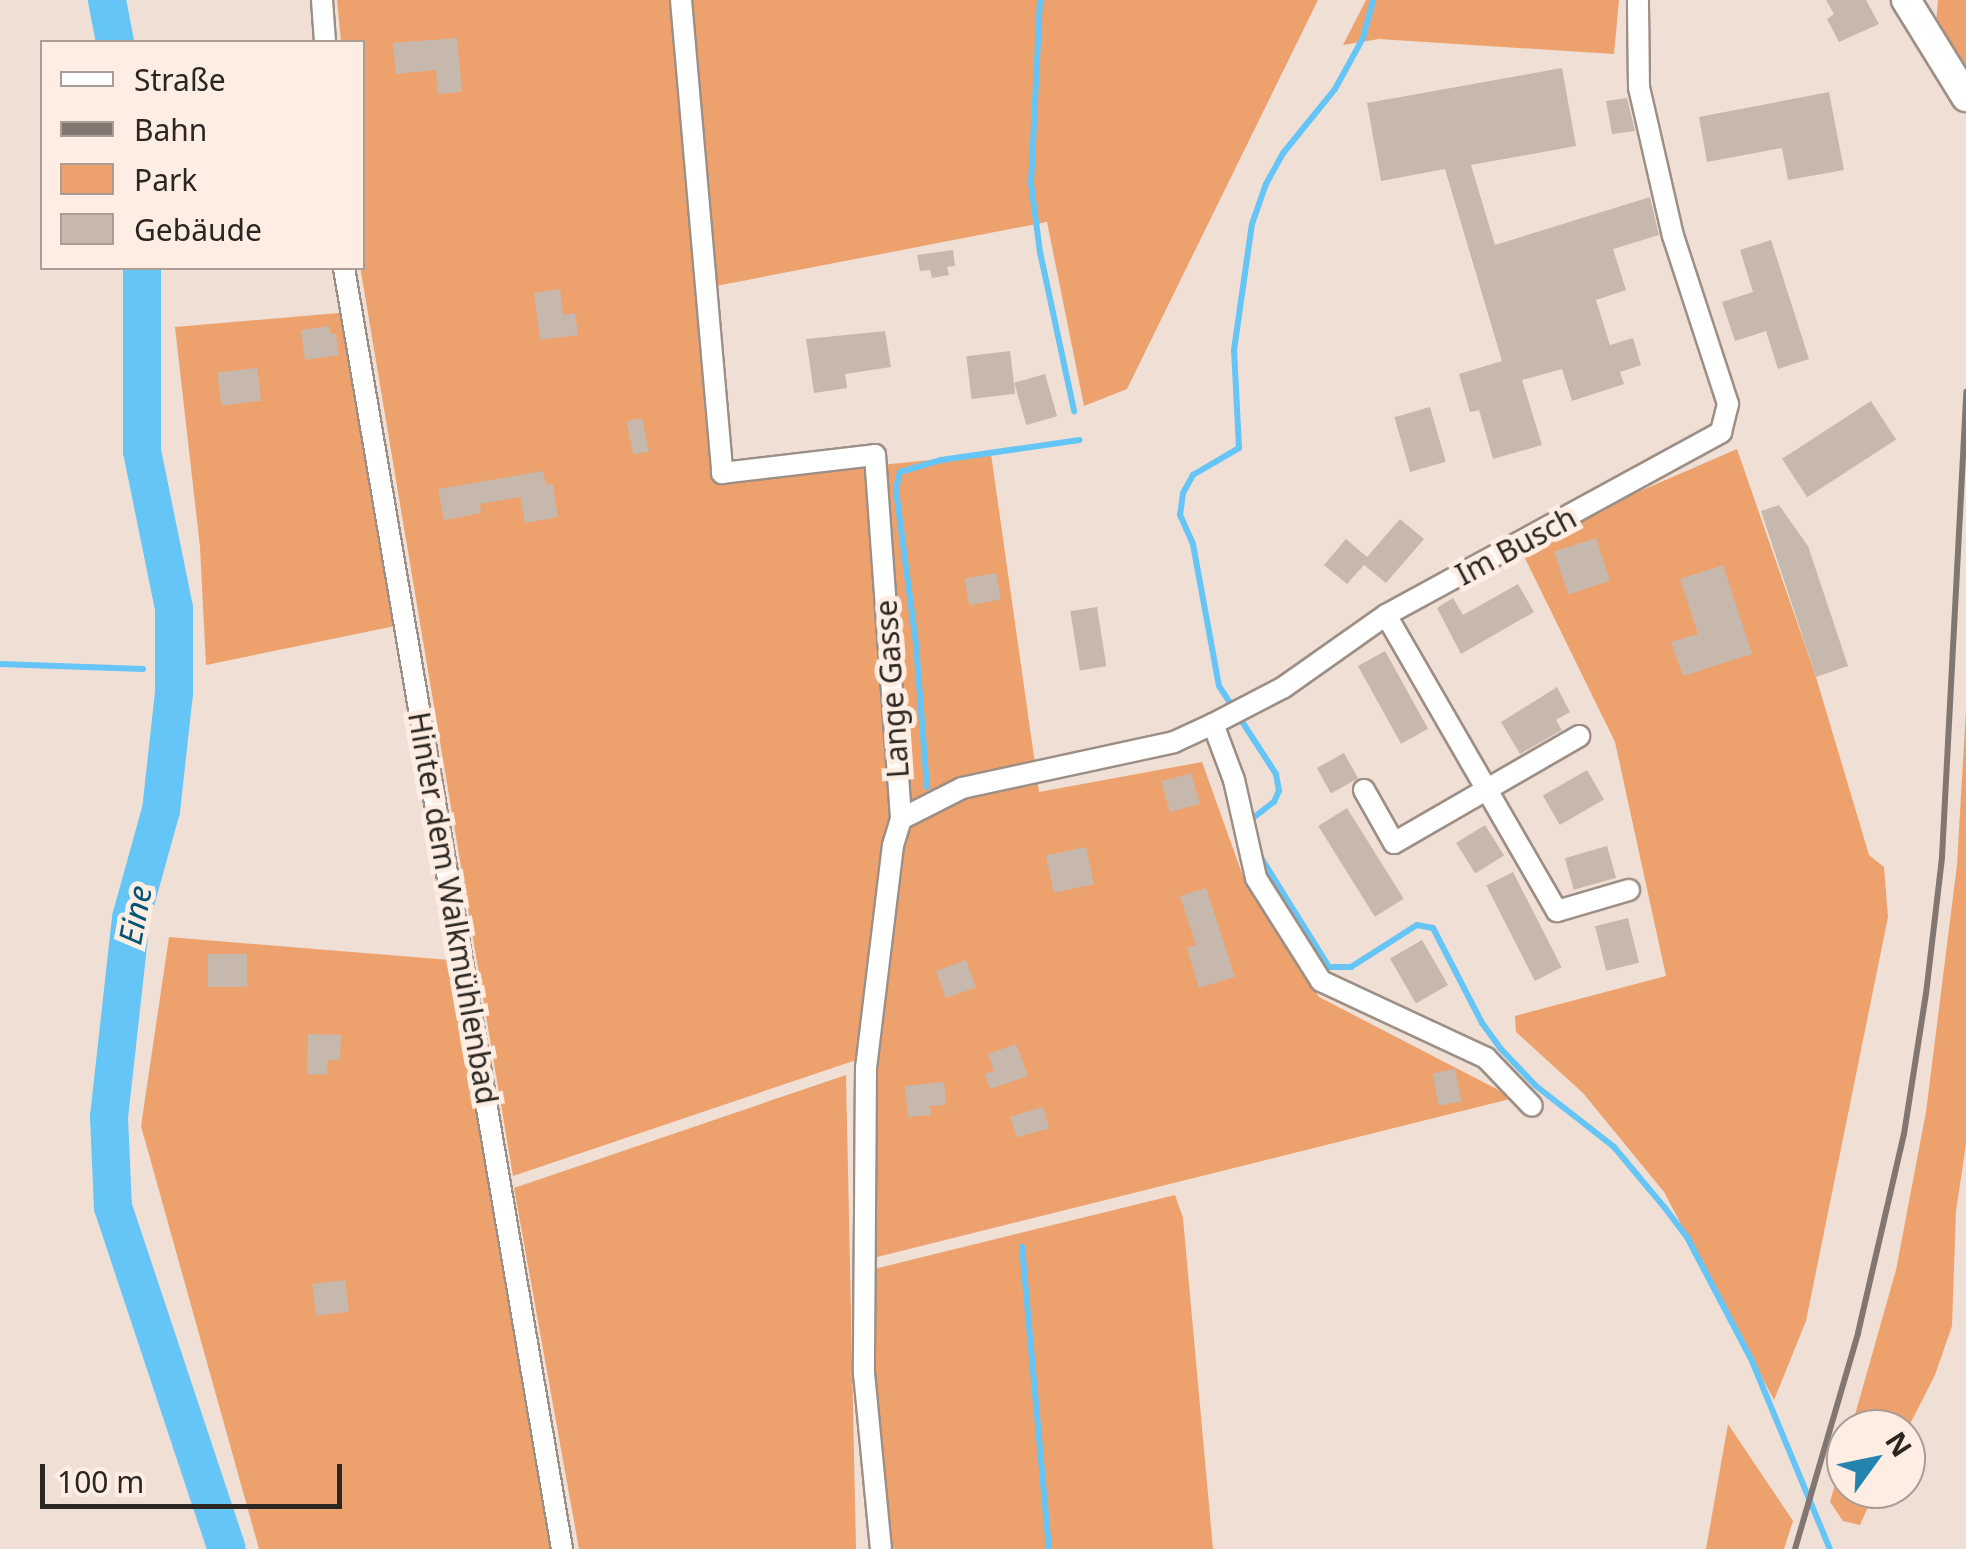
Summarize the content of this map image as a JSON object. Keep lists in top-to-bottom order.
{
  "streets": {
    "street": ["Im Busch", "Lange Gasse", "Hinter dem Walkmühlenbad"]
  },
  "crossings": [
    ["Im Busch", "Lange Gasse"]
  ],
  "water": ["Eine"],
  "legend": [
    "Straße",
    "Bahn",
    "Park",
    "Gebäude"
  ],
  "scale_bar": "100 m",
  "north": "top right"
}
